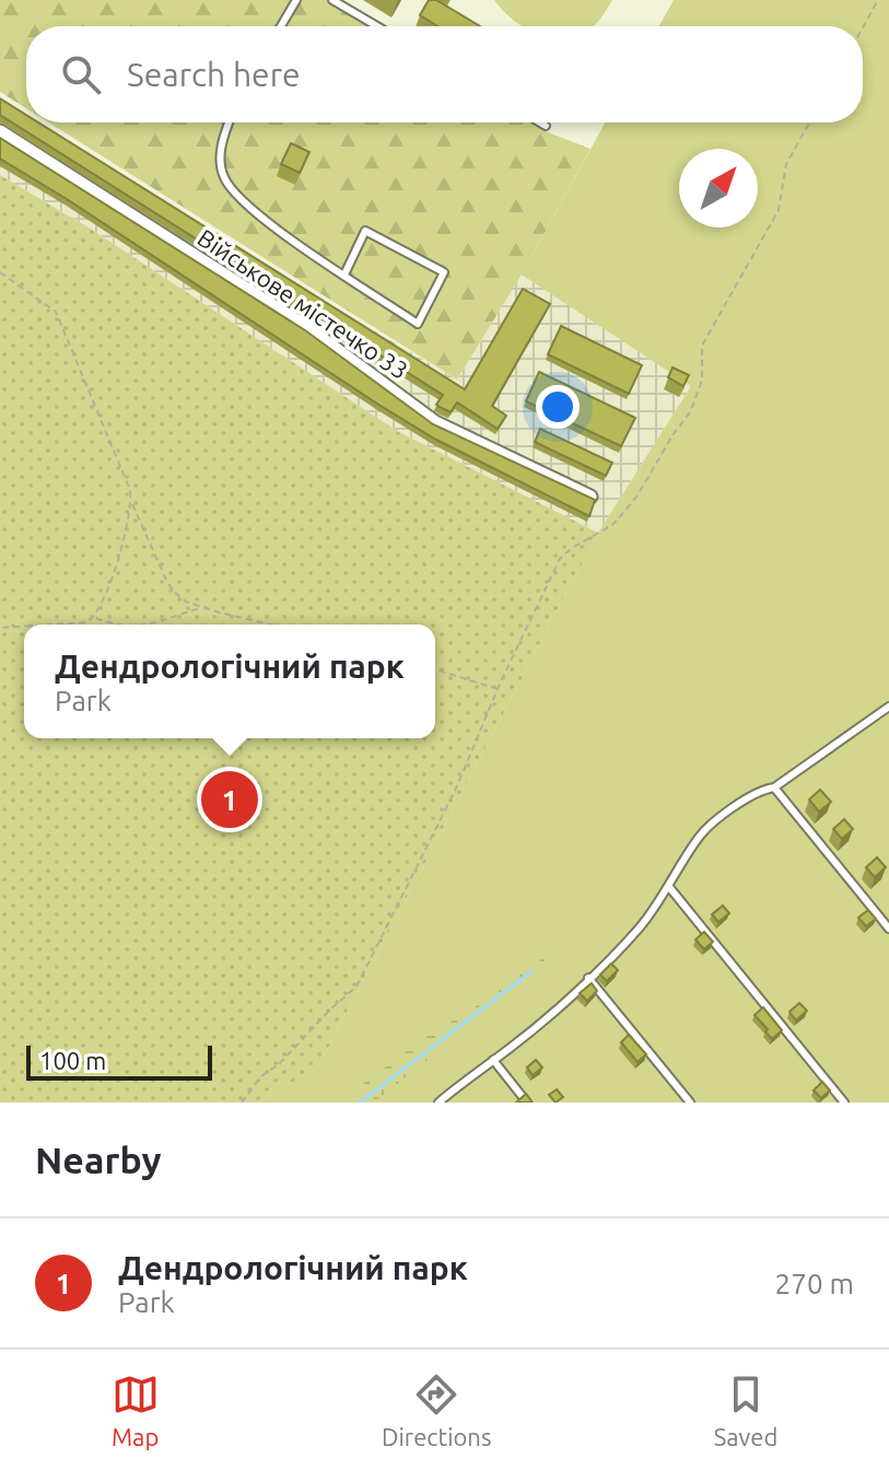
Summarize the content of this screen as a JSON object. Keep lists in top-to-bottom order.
{
  "streets": {
    "street": ["Військове містечко 33"]
  },
  "scale_bar": "100 m",
  "north": "top right",
  "page": {
    "search": "Search here",
    "popup": ["Дендрологічний парк", "Park"],
    "pins": "1",
    "scale": "100 m",
    "heading": "Nearby",
    "list": [
      {
        "mark": "1",
        "name": "Дендрологічний парк",
        "note": "Park",
        "value": "270 m"
      }
    ],
    "nav": ["Map", "Directions", "Saved"]
  }
}
